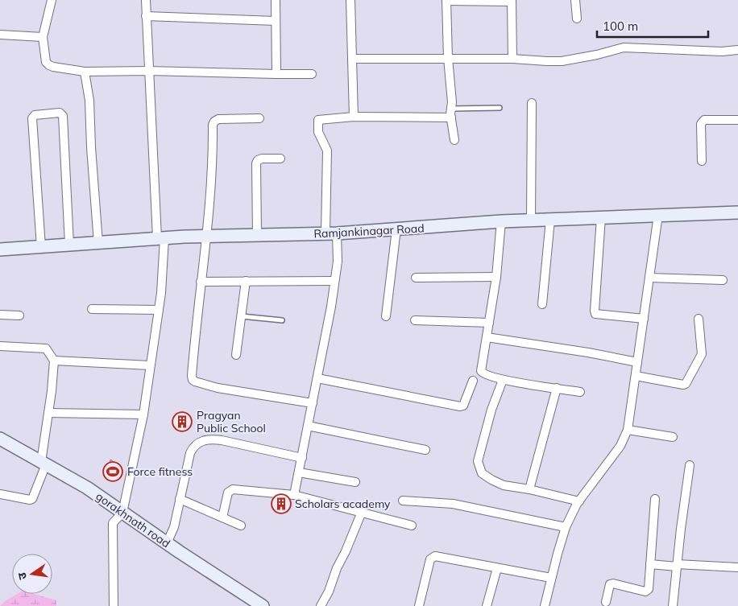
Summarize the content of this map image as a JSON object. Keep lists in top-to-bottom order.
{
  "streets": {
    "street": ["Ramjankinagar Road", "gorakhnath road"]
  },
  "places": {
    "building": ["Pragyan Public School", "Scholars academy"],
    "sports": ["Force fitness"]
  },
  "scale_bar": "100 m",
  "north": "left"
}
